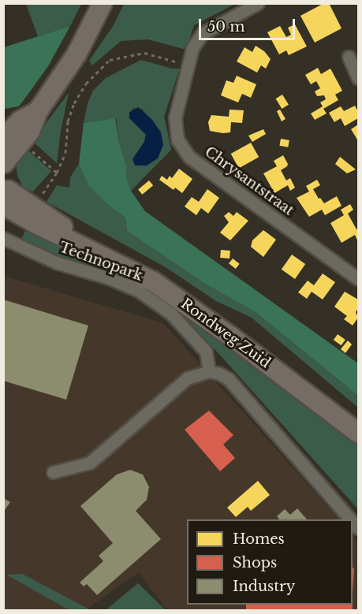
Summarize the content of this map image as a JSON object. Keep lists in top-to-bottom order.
{
  "streets": {
    "main road": ["Rondweg Zuid"],
    "street": ["Chrysantstraat", "Technopark"]
  },
  "legend": ["Homes", "Shops", "Industry"],
  "scale_bar": "50 m"
}
